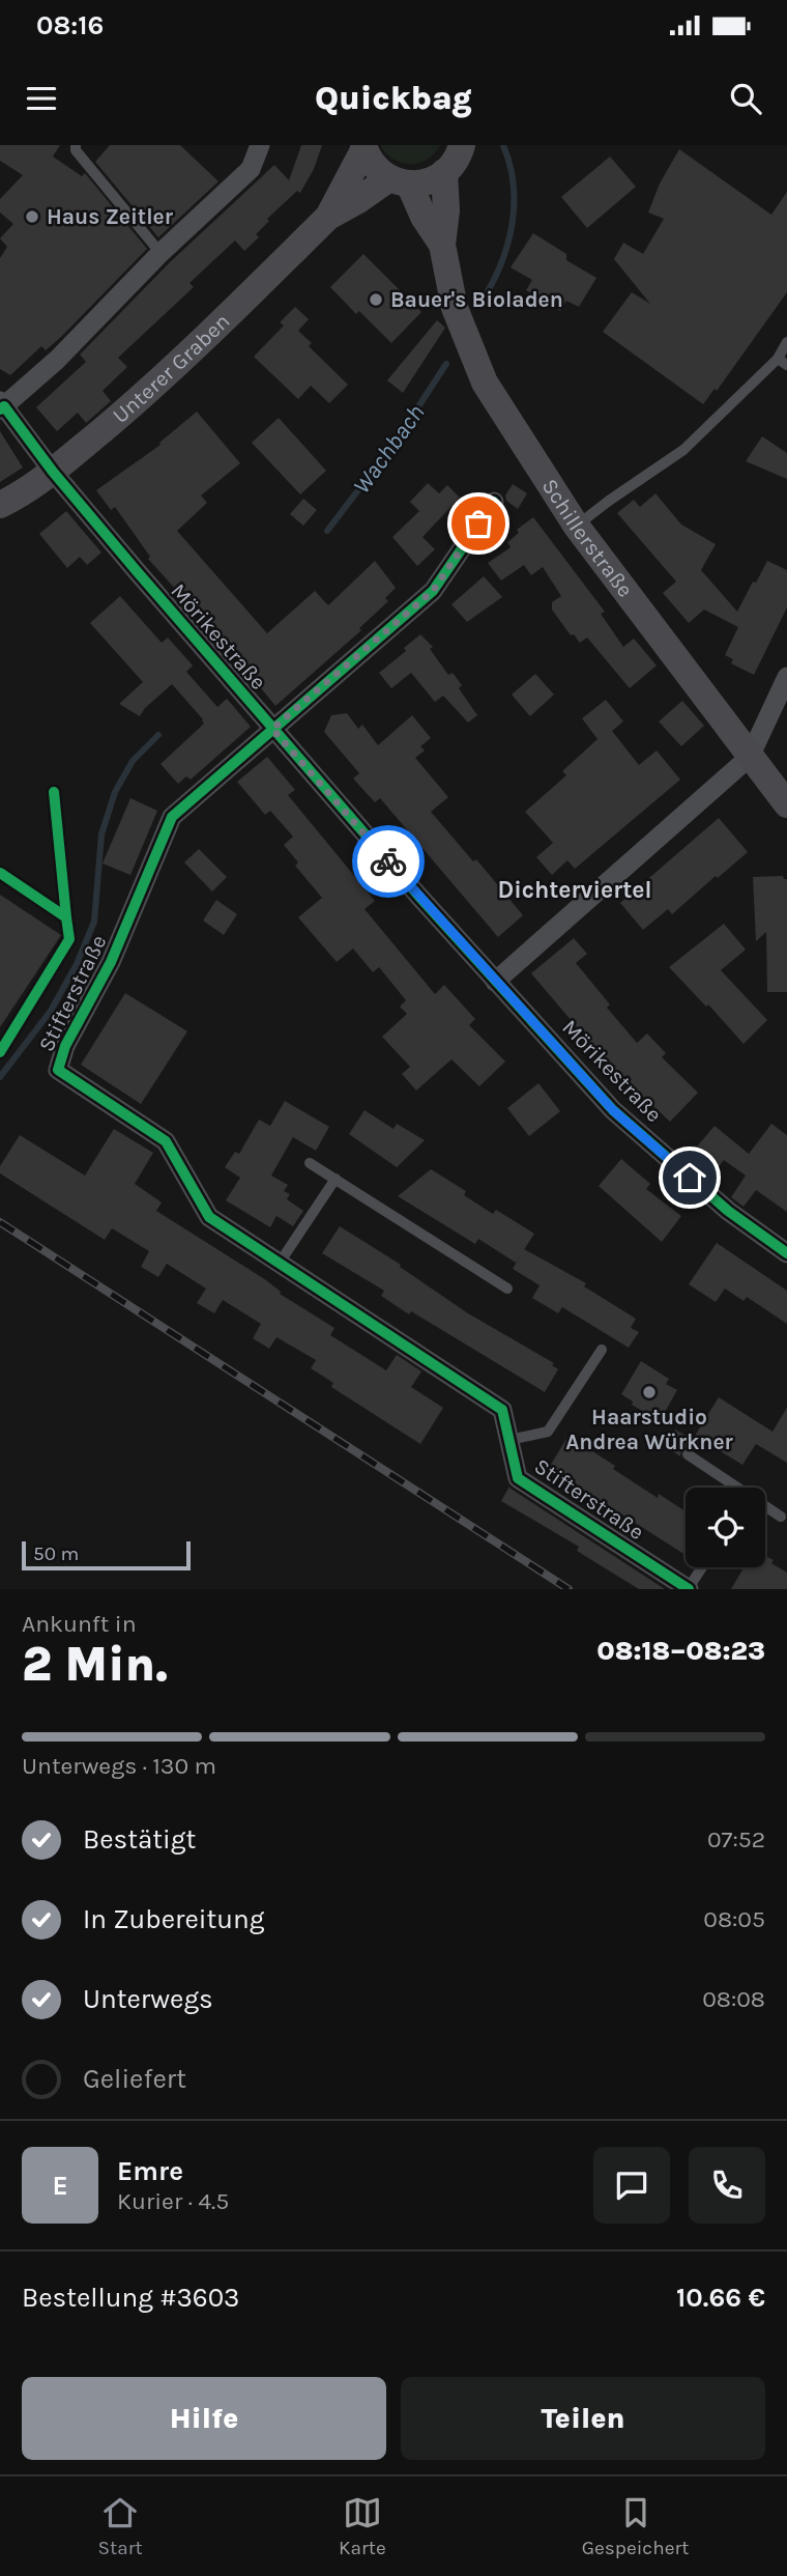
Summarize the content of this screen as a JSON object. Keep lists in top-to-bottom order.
{
  "streets": {
    "street": [
      "Unterer Graben",
      "Schillerstraße",
      "Mörikestraße",
      "Stifterstraße"
    ]
  },
  "crossings": [
    ["Unterer Graben", "Schillerstraße"],
    ["Unterer Graben", "Mörikestraße"],
    ["Mörikestraße", "Stifterstraße"]
  ],
  "districts": ["Dichterviertel"],
  "water": ["Wachbach"],
  "places": ["Haus Zeitler", "Bauer's Bioladen", "Haarstudio Andrea Würkner"],
  "scale_bar": "50 m",
  "page": {
    "status": "08:16",
    "header": "Quickbag",
    "scale": "50 m",
    "heading": ["2 Min.", "Ankunft in", "08:18–08:23"],
    "panel": [
      "Emre",
      "Kurier · 4.5",
      "Bestellung #3603",
      "10.66 €"
    ],
    "bar": "Unterwegs · 130 m",
    "list": [
      ["Bestätigt", "07:52"],
      ["In Zubereitung", "08:05"],
      ["Unterwegs", "08:08"],
      "Geliefert"
    ],
    "round": "E",
    "buttons": ["Hilfe", "Teilen"],
    "tabs": ["Start", "Karte", "Gespeichert"]
  }
}
